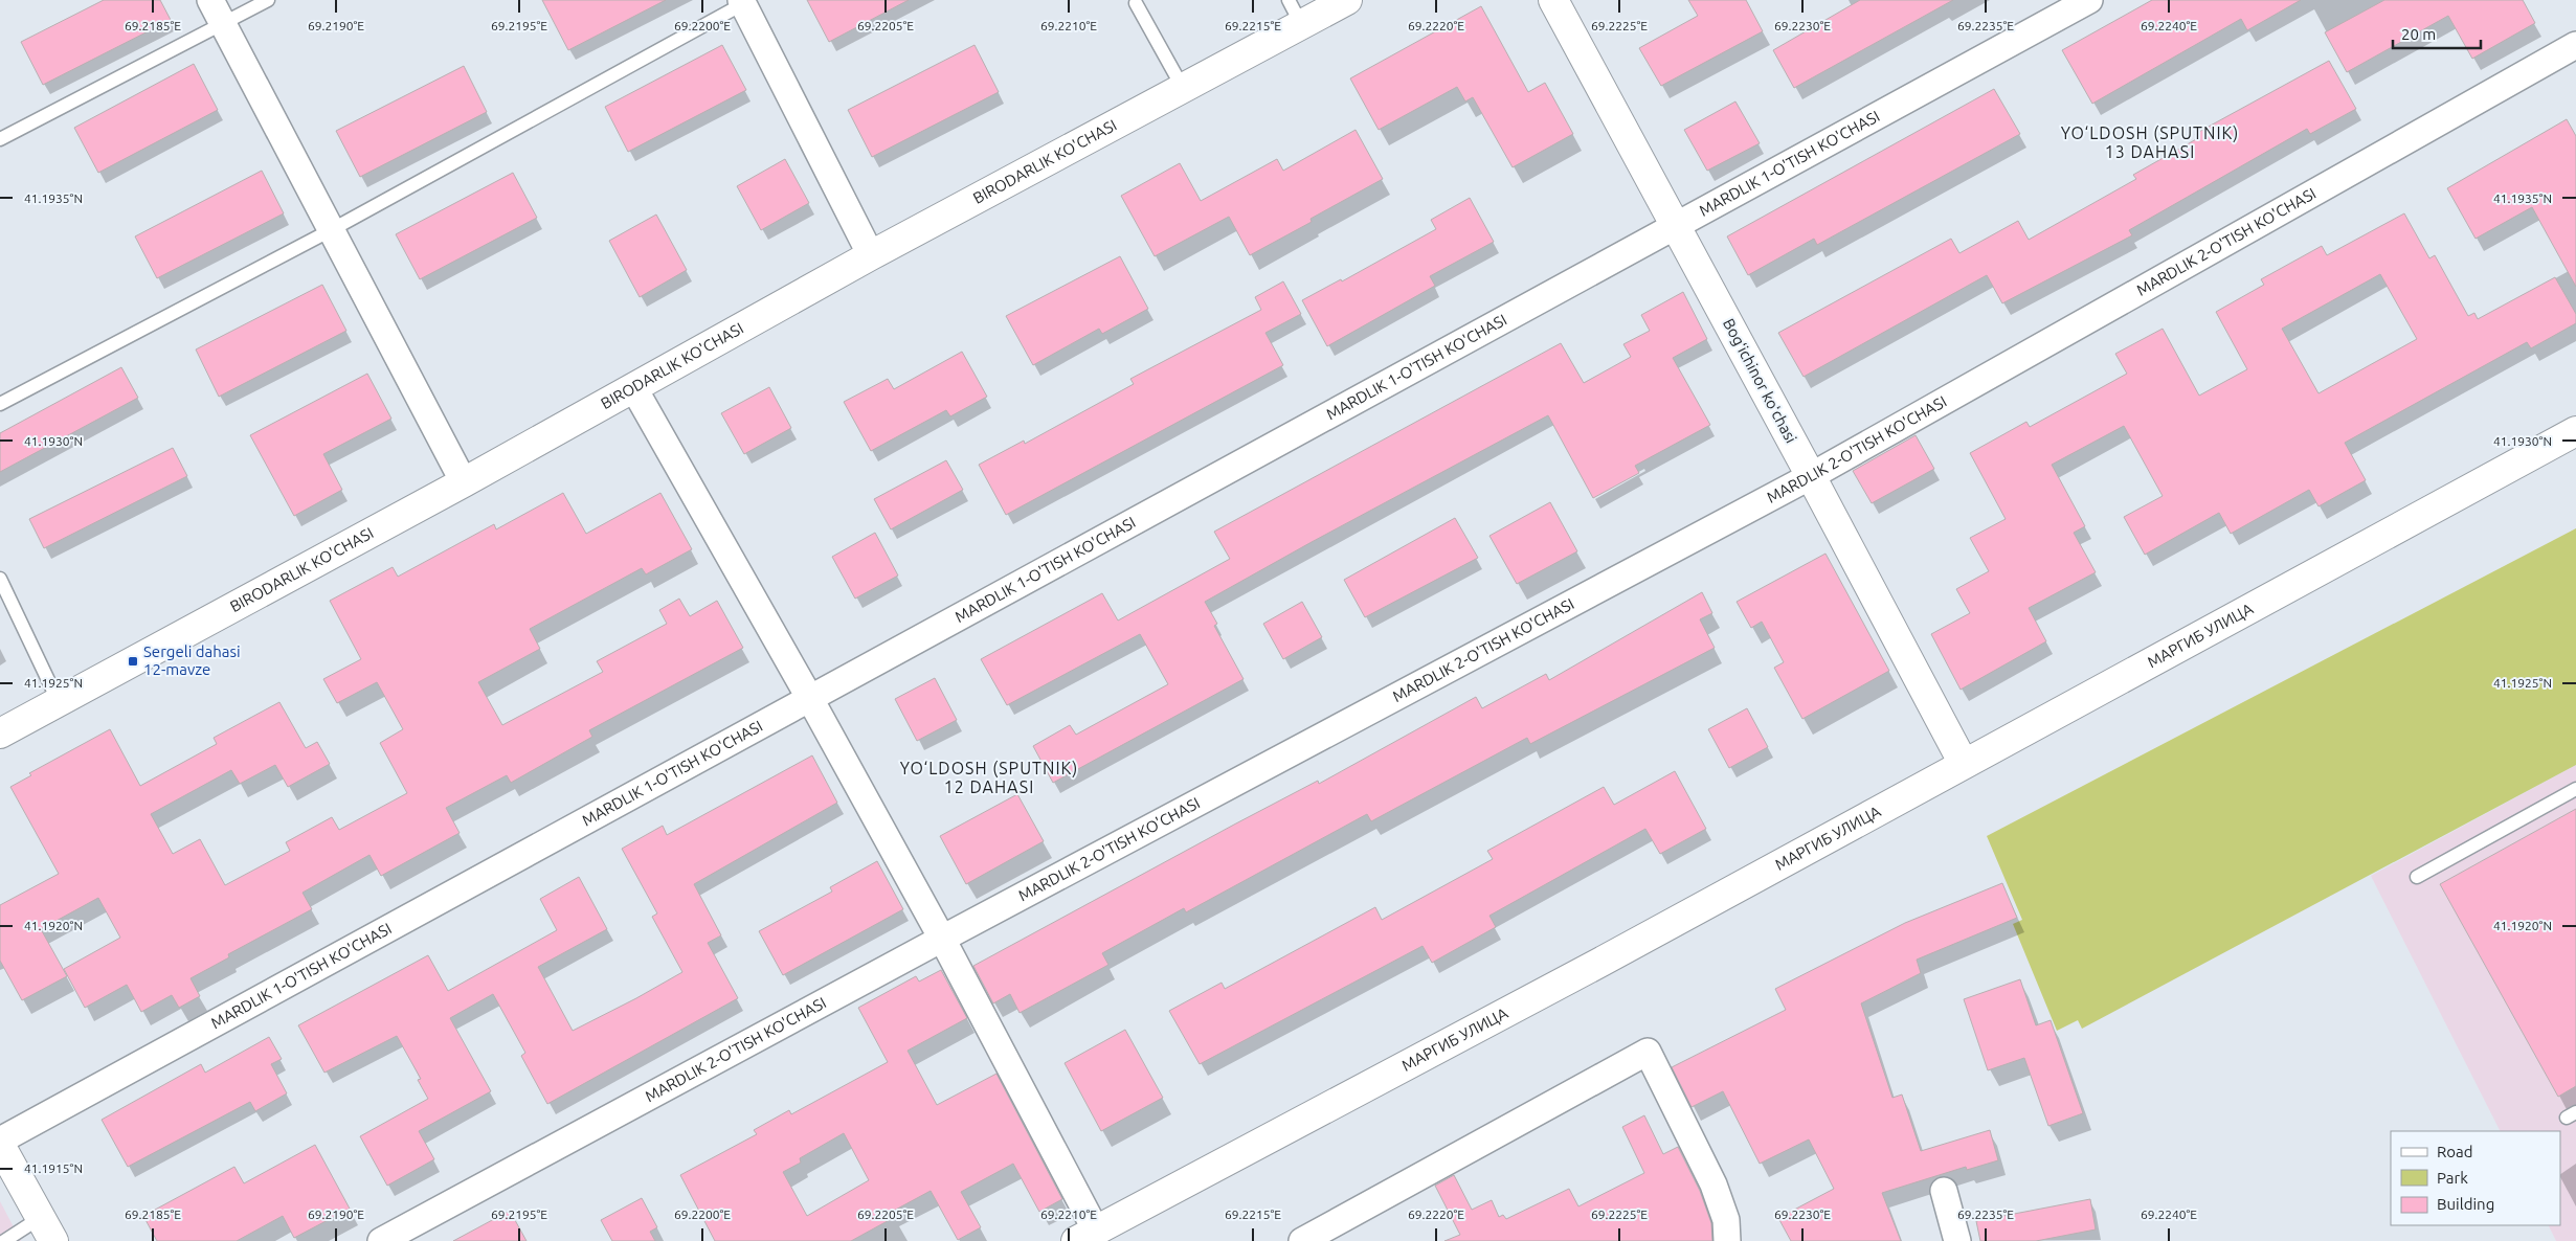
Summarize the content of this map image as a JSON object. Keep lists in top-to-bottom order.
{
  "streets": {
    "street": [
      "BIRODARLIK KO'CHASI",
      "MARDLIK 1-O'TISH KO'CHASI",
      "MARDLIK 2-O'TISH KO'CHASI",
      "Bogʻichinor koʻchasi",
      "МАРГИБ УЛИЦА"
    ]
  },
  "crossings": [
    ["MARDLIK 1-O'TISH KO'CHASI", "Bogʻichinor koʻchasi"],
    ["MARDLIK 2-O'TISH KO'CHASI", "Bogʻichinor koʻchasi"],
    ["Bogʻichinor koʻchasi", "МАРГИБ УЛИЦА"]
  ],
  "districts": ["YO‘LDOSH (SPUTNIK) 13 DAHASI", "YO‘LDOSH (SPUTNIK) 12 DAHASI"],
  "places": {
    "transit": ["Sergeli dahasi 12-mavze"]
  },
  "legend": ["Road", "Park", "Building"],
  "scale_bar": "20 m",
  "coordinates": [
    "69.2185°E",
    "69.2190°E",
    "69.2195°E",
    "69.2200°E",
    "69.2205°E",
    "69.2210°E",
    "69.2215°E",
    "69.2220°E",
    "69.2225°E",
    "69.2230°E",
    "69.2235°E",
    "69.2240°E",
    "41.1935°N",
    "41.1930°N",
    "41.1925°N",
    "41.1920°N",
    "41.1915°N"
  ]
}
